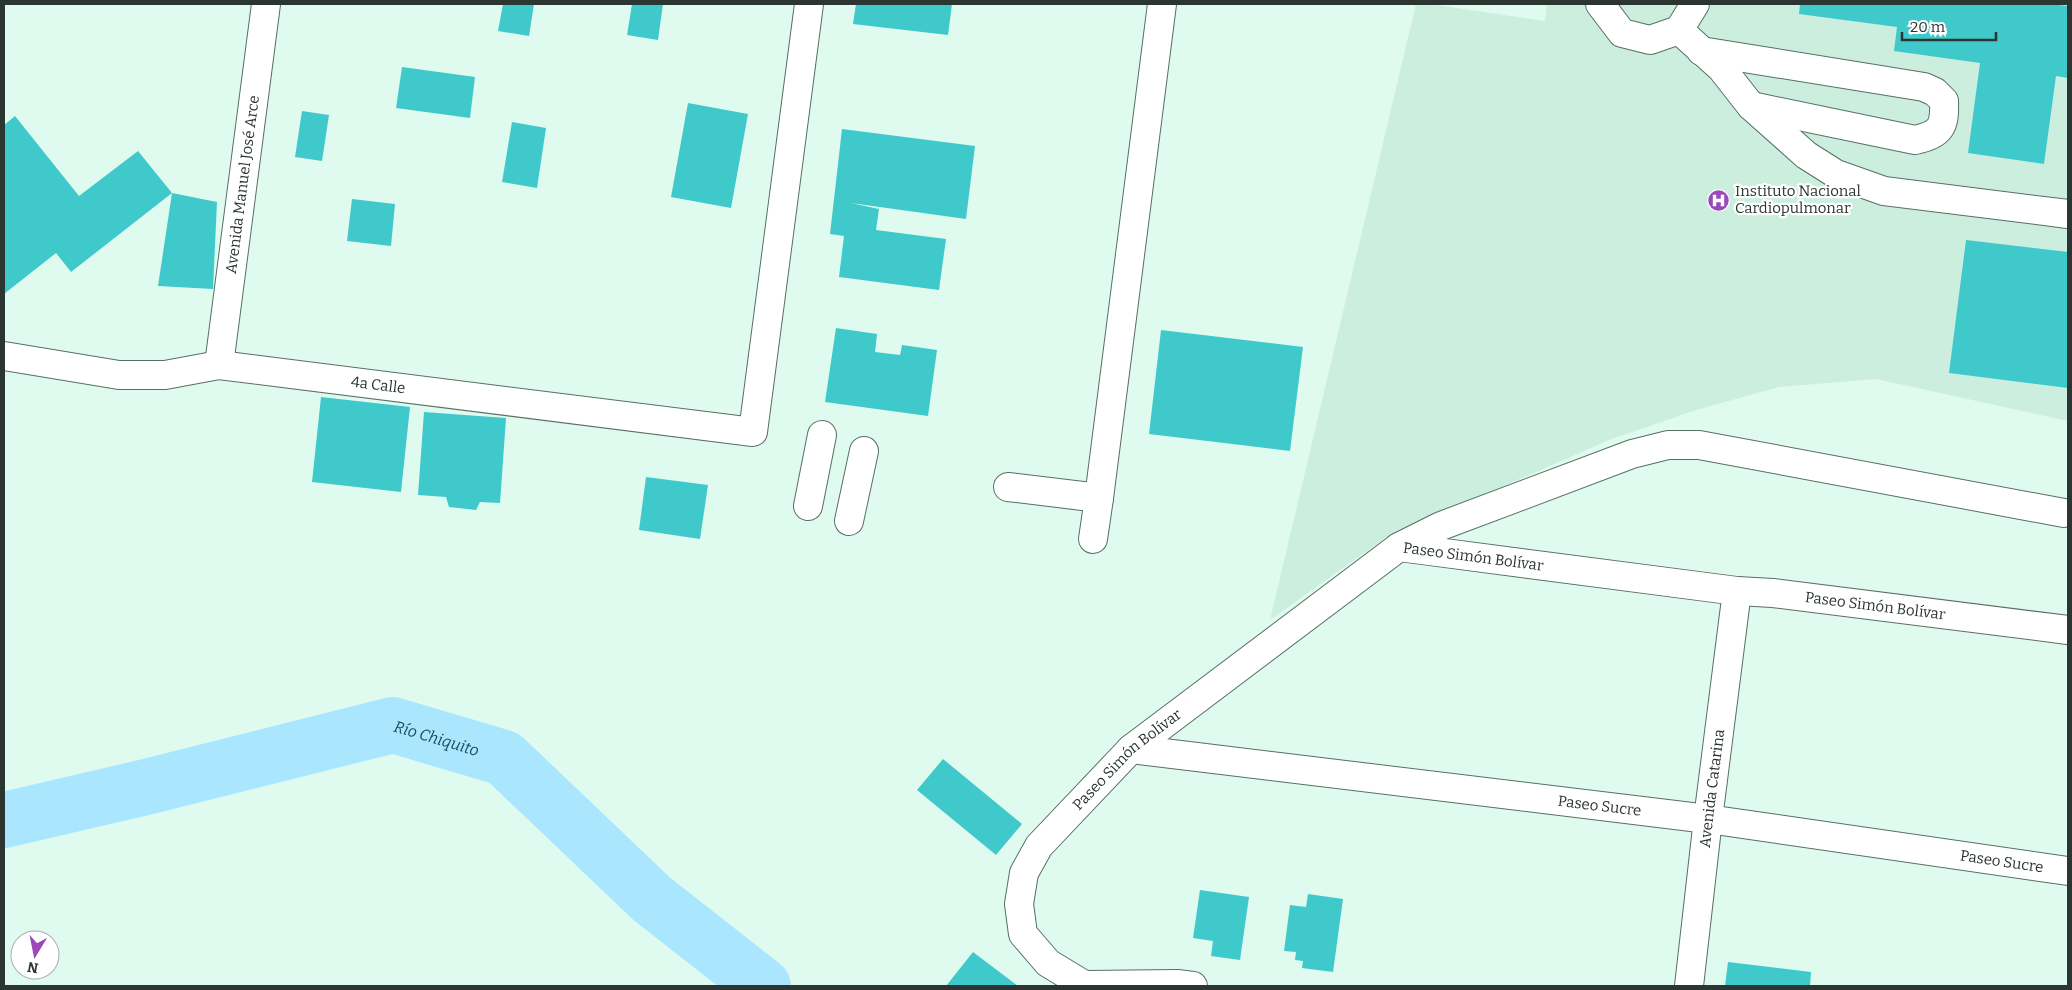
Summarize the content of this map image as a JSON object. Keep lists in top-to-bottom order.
{
  "streets": {
    "street": [
      "Avenida Manuel José Arce",
      "4a Calle",
      "Paseo Simón Bolívar",
      "Avenida Catarina",
      "Paseo Sucre"
    ]
  },
  "crossings": [
    ["Avenida Manuel José Arce", "4a Calle"],
    ["Paseo Simón Bolívar", "Avenida Catarina"],
    ["Paseo Simón Bolívar", "Paseo Sucre"],
    ["Avenida Catarina", "Paseo Sucre"]
  ],
  "water": ["Río Chiquito"],
  "places": {
    "hospital": ["Instituto Nacional Cardiopulmonar"]
  },
  "scale_bar": "20 m",
  "north": "bottom"
}
